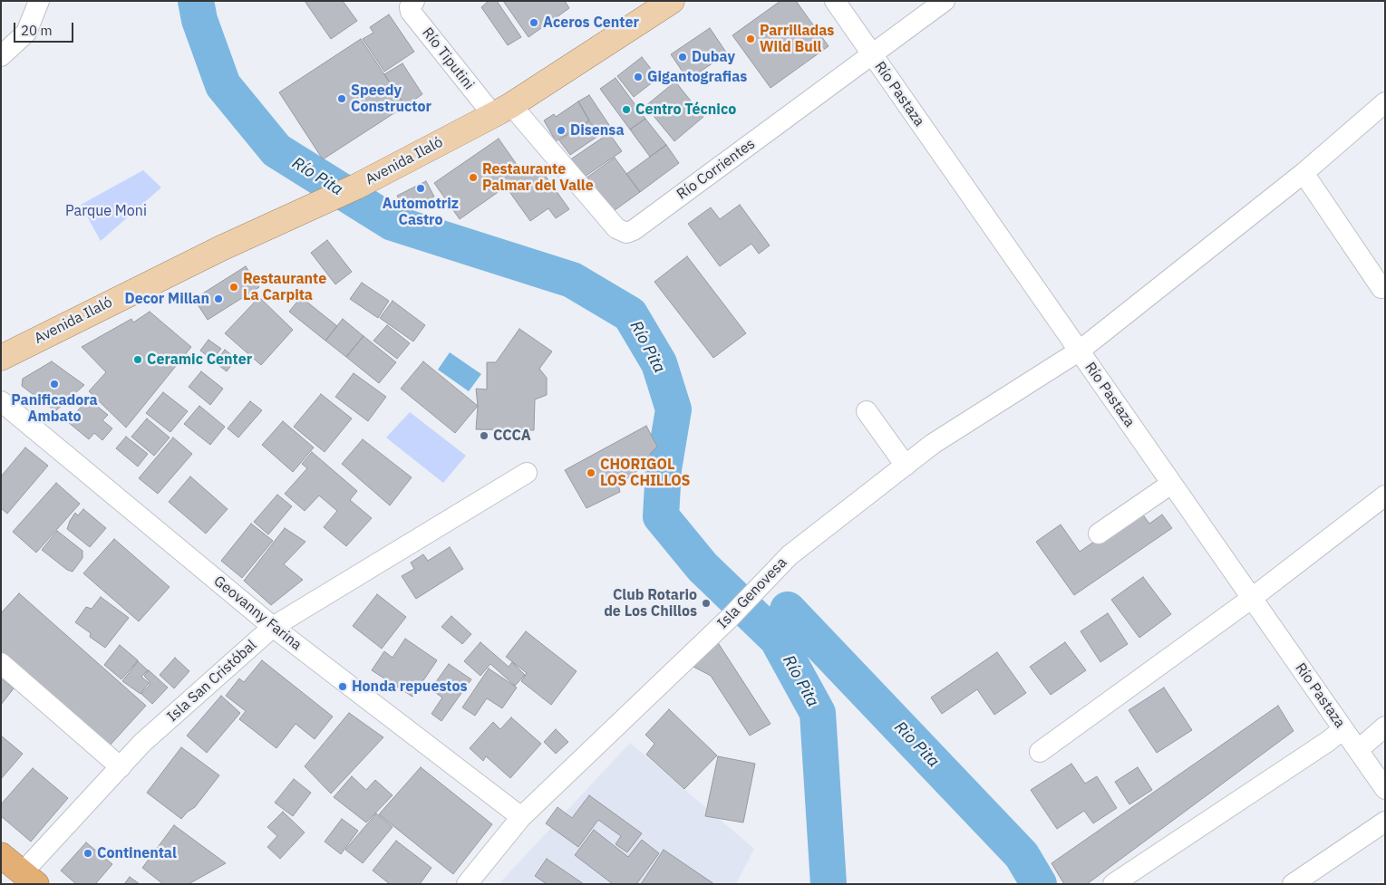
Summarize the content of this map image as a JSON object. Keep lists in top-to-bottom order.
{
  "streets": {
    "main road": ["Avenida Ilaló"],
    "street": [
      "Río Tiputini",
      "Río Pastaza",
      "Río Corrientes",
      "Isla Genovesa",
      "Geovanny Farina",
      "Isla San Cristóbal"
    ]
  },
  "crossings": [
    ["Río Tiputini", "Avenida Ilaló"],
    ["Río Tiputini", "Río Corrientes"],
    ["Río Pastaza", "Río Corrientes"],
    ["Río Pastaza", "Isla Genovesa"],
    ["Avenida Ilaló", "Río Corrientes"],
    ["Isla Genovesa", "Geovanny Farina"],
    ["Geovanny Farina", "Isla San Cristóbal"]
  ],
  "water": ["Río Pita", "Rio Pita"],
  "parks": ["Parque Moni"],
  "places": [
    "Aceros Center",
    "Parrilladas Wild Bull",
    "Dubay",
    "Gigantografias",
    "Speedy Constructor",
    "Centro Técnico",
    "Disensa",
    "Restaurante Palmar del Valle",
    "Automotriz Castro",
    "Restaurante La Carpita",
    "Decor Millan",
    "Ceramic Center",
    "Panificadora Ambato",
    "CCCA",
    "CHORIGOL LOS CHILLOS",
    "Club Rotario de Los Chillos",
    "Honda repuestos",
    "Continental"
  ],
  "scale_bar": "20 m"
}
